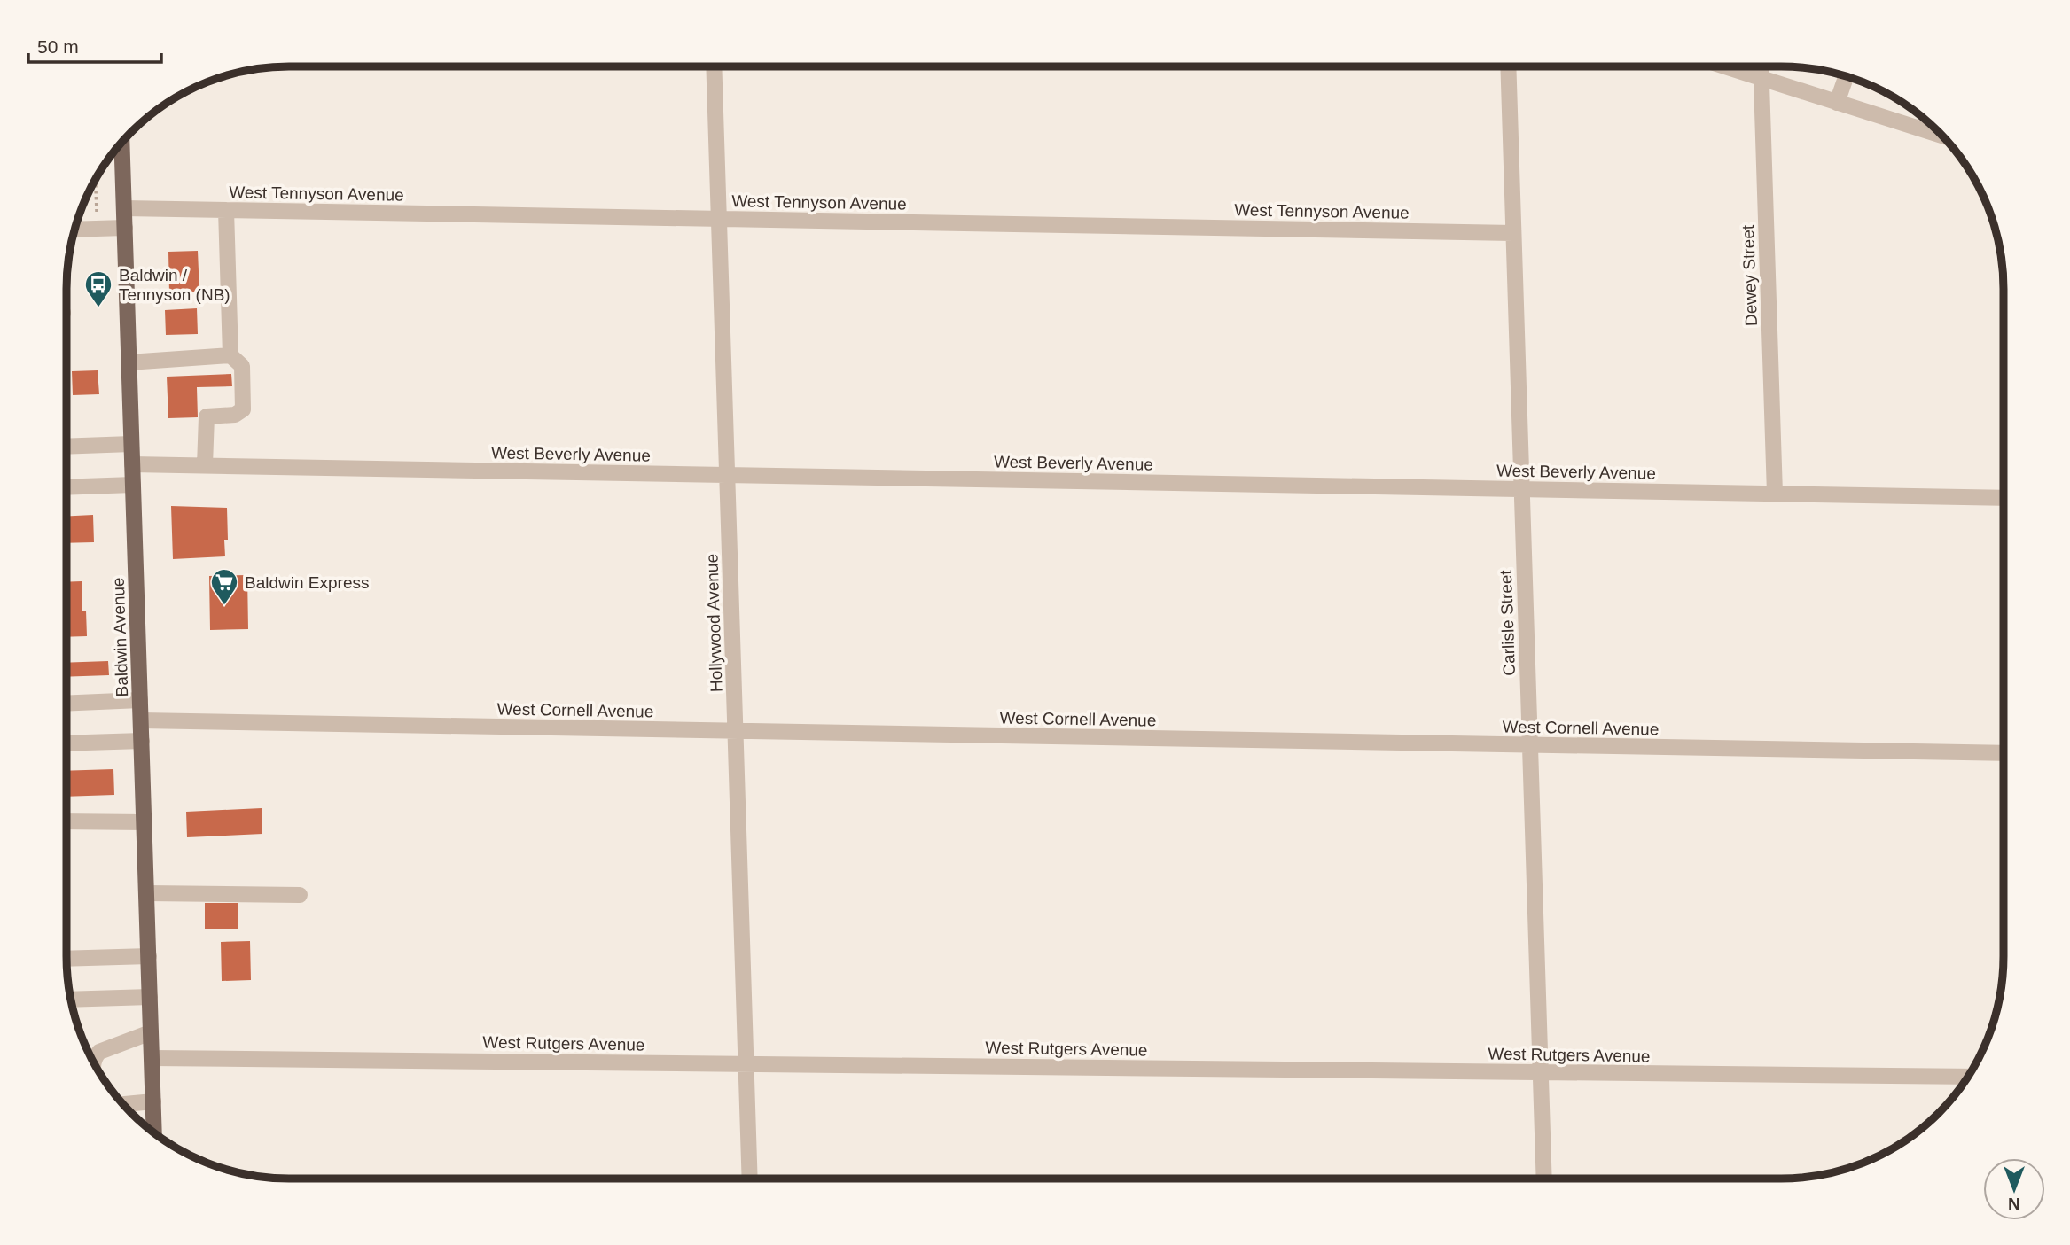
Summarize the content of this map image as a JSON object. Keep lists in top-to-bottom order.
{
  "streets": {
    "main road": ["Baldwin Avenue"],
    "street": [
      "West Tennyson Avenue",
      "Dewey Street",
      "West Beverly Avenue",
      "Hollywood Avenue",
      "Carlisle Street",
      "West Cornell Avenue",
      "West Rutgers Avenue"
    ]
  },
  "crossings": [
    ["West Tennyson Avenue", "Hollywood Avenue"],
    ["West Tennyson Avenue", "Carlisle Street"],
    ["West Tennyson Avenue", "Baldwin Avenue"],
    ["Dewey Street", "West Beverly Avenue"],
    ["West Beverly Avenue", "Hollywood Avenue"],
    ["West Beverly Avenue", "Carlisle Street"],
    ["West Beverly Avenue", "Baldwin Avenue"],
    ["Hollywood Avenue", "West Cornell Avenue"],
    ["Hollywood Avenue", "West Rutgers Avenue"],
    ["Carlisle Street", "West Cornell Avenue"],
    ["Carlisle Street", "West Rutgers Avenue"],
    ["Baldwin Avenue", "West Cornell Avenue"],
    ["Baldwin Avenue", "West Rutgers Avenue"]
  ],
  "places": {
    "bus stop": ["Baldwin / Tennyson (NB)"],
    "supermarket": ["Baldwin Express"]
  },
  "scale_bar": "50 m",
  "north": "bottom"
}
